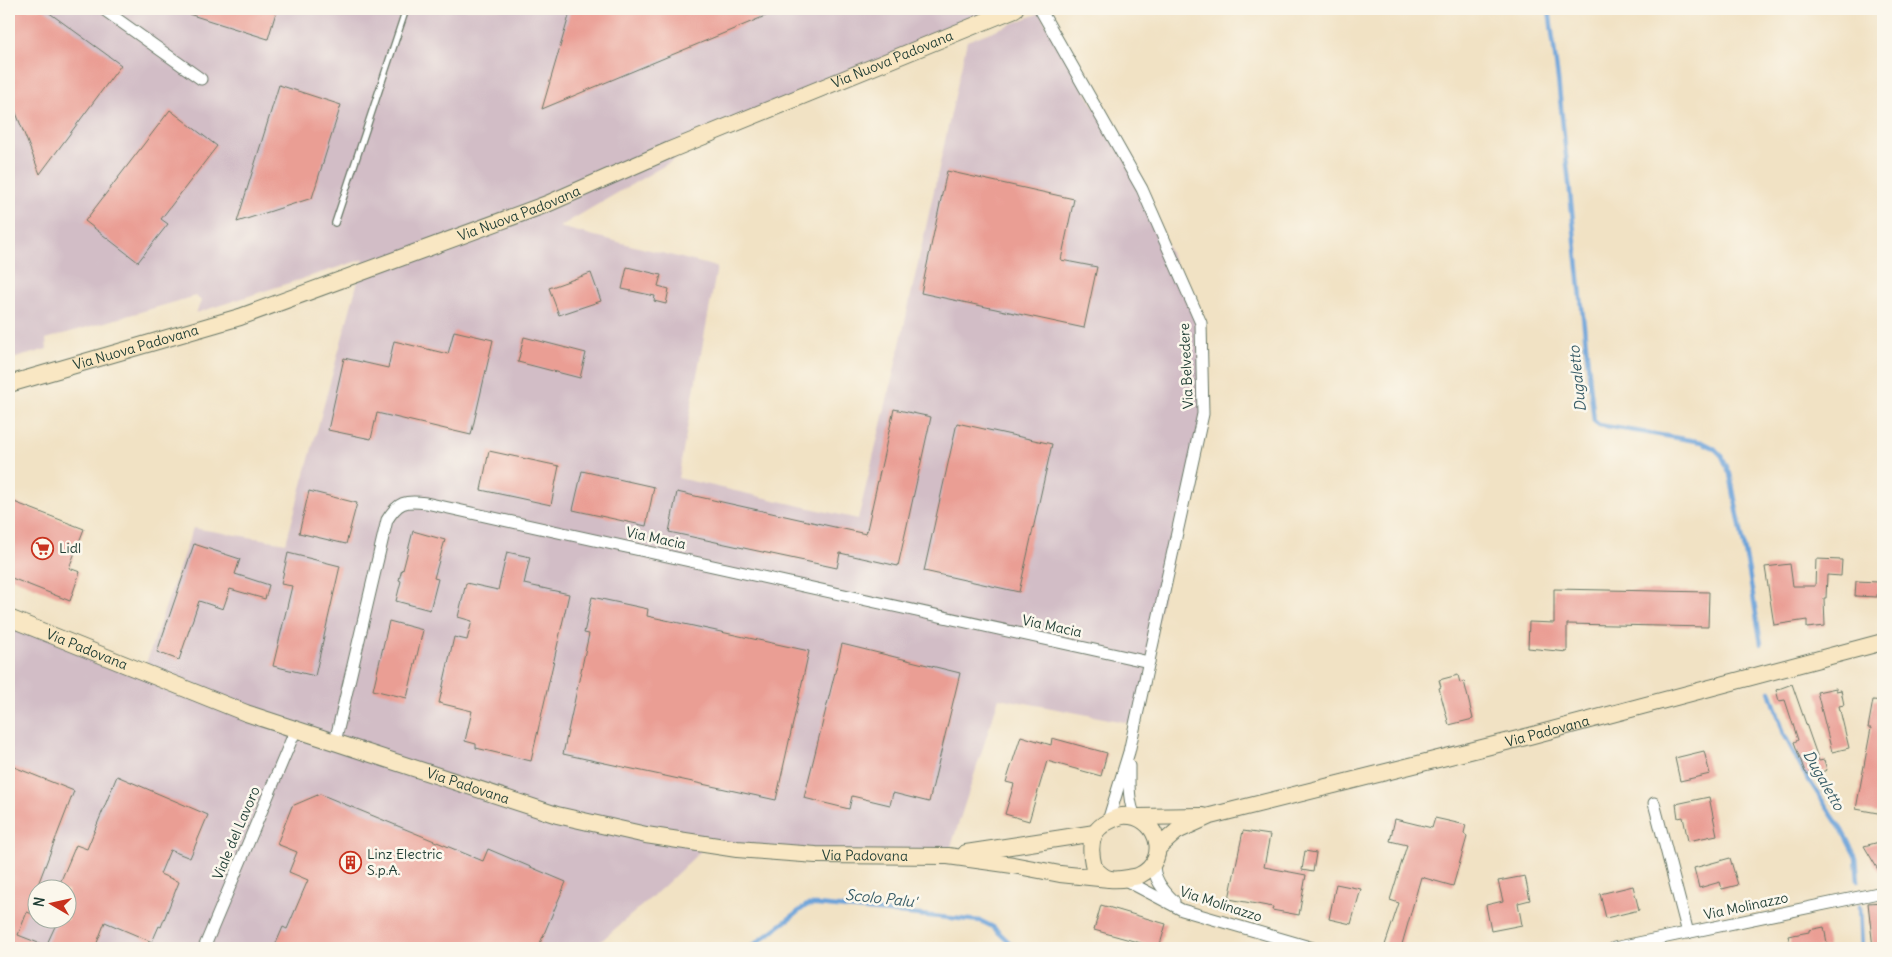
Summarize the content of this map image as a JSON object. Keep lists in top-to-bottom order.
{
  "streets": {
    "street": [
      "Via Nuova Padovana",
      "Via Belvedere",
      "Via Macia",
      "Via Padovana",
      "Viale del Lavoro",
      "Via Molinazzo"
    ]
  },
  "crossings": [
    ["Via Belvedere", "Via Macia"],
    ["Via Belvedere", "Via Padovana"],
    ["Via Belvedere", "Via Molinazzo"],
    ["Via Macia", "Via Padovana"],
    ["Via Padovana", "Viale del Lavoro"],
    ["Via Padovana", "Via Molinazzo"]
  ],
  "water": ["Dugaletto", "Scolo Palu'"],
  "places": {
    "supermarket": ["Lidl"],
    "building": ["Linz Electric S.p.A."]
  },
  "north": "left"
}
